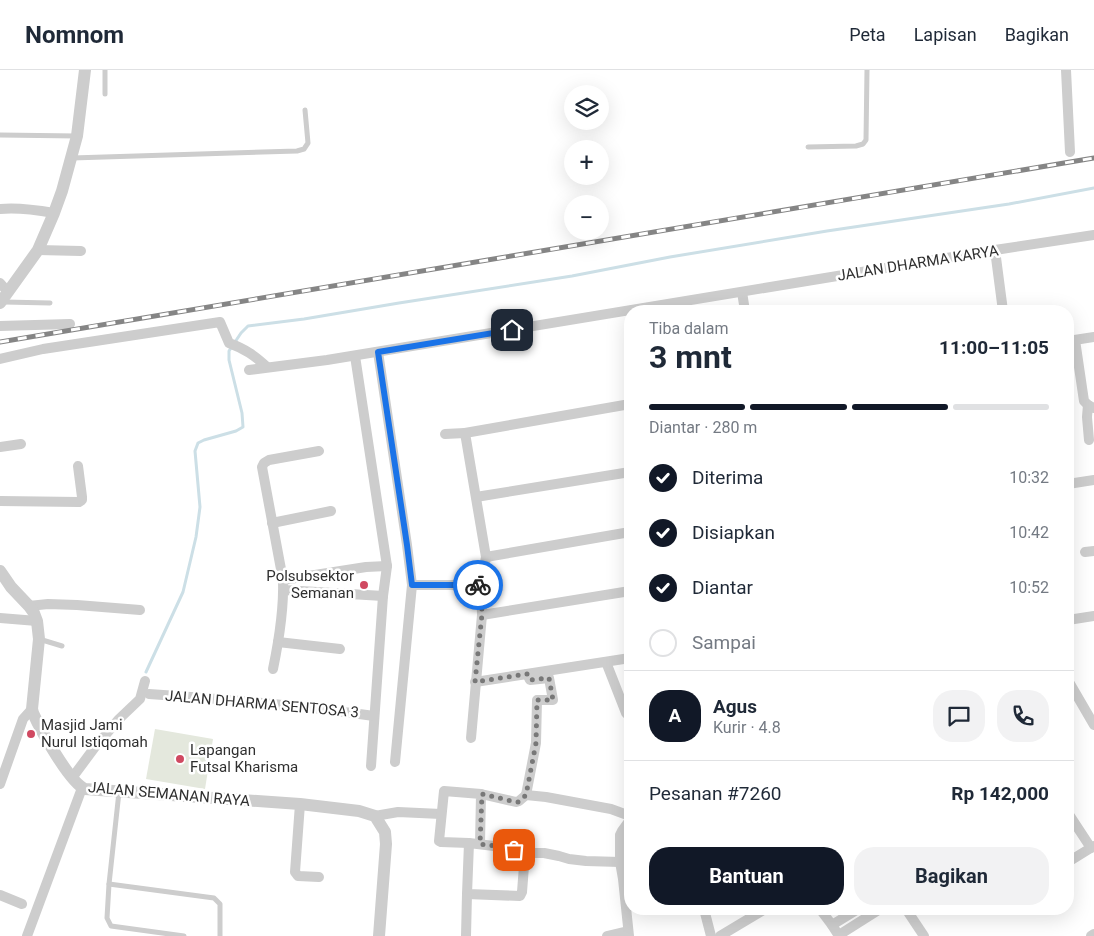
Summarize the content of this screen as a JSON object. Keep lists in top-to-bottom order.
{
  "streets": {
    "street": ["JALAN DHARMA KARYA", "JALAN DHARMA SENTOSA 3", "JALAN SEMANAN RAYA"]
  },
  "places": ["Polsubsektor Semanan", "Masjid Jami Nurul Istiqomah", "Lapangan Futsal Kharisma"],
  "page": {
    "header": "Nomnom",
    "nav": ["Peta", "Lapisan", "Bagikan"],
    "map_buttons": ["+", "−"],
    "heading": ["3 mnt", "Tiba dalam", "11:00–11:05"],
    "panel": [
      "Agus",
      "Kurir · 4.8",
      "Pesanan #7260",
      "Rp 142,000"
    ],
    "bar": "Diantar · 280 m",
    "list": [
      ["Diterima", "10:32"],
      ["Disiapkan", "10:42"],
      ["Diantar", "10:52"],
      "Sampai"
    ],
    "round": "A",
    "buttons": ["Bantuan", "Bagikan"]
  }
}
